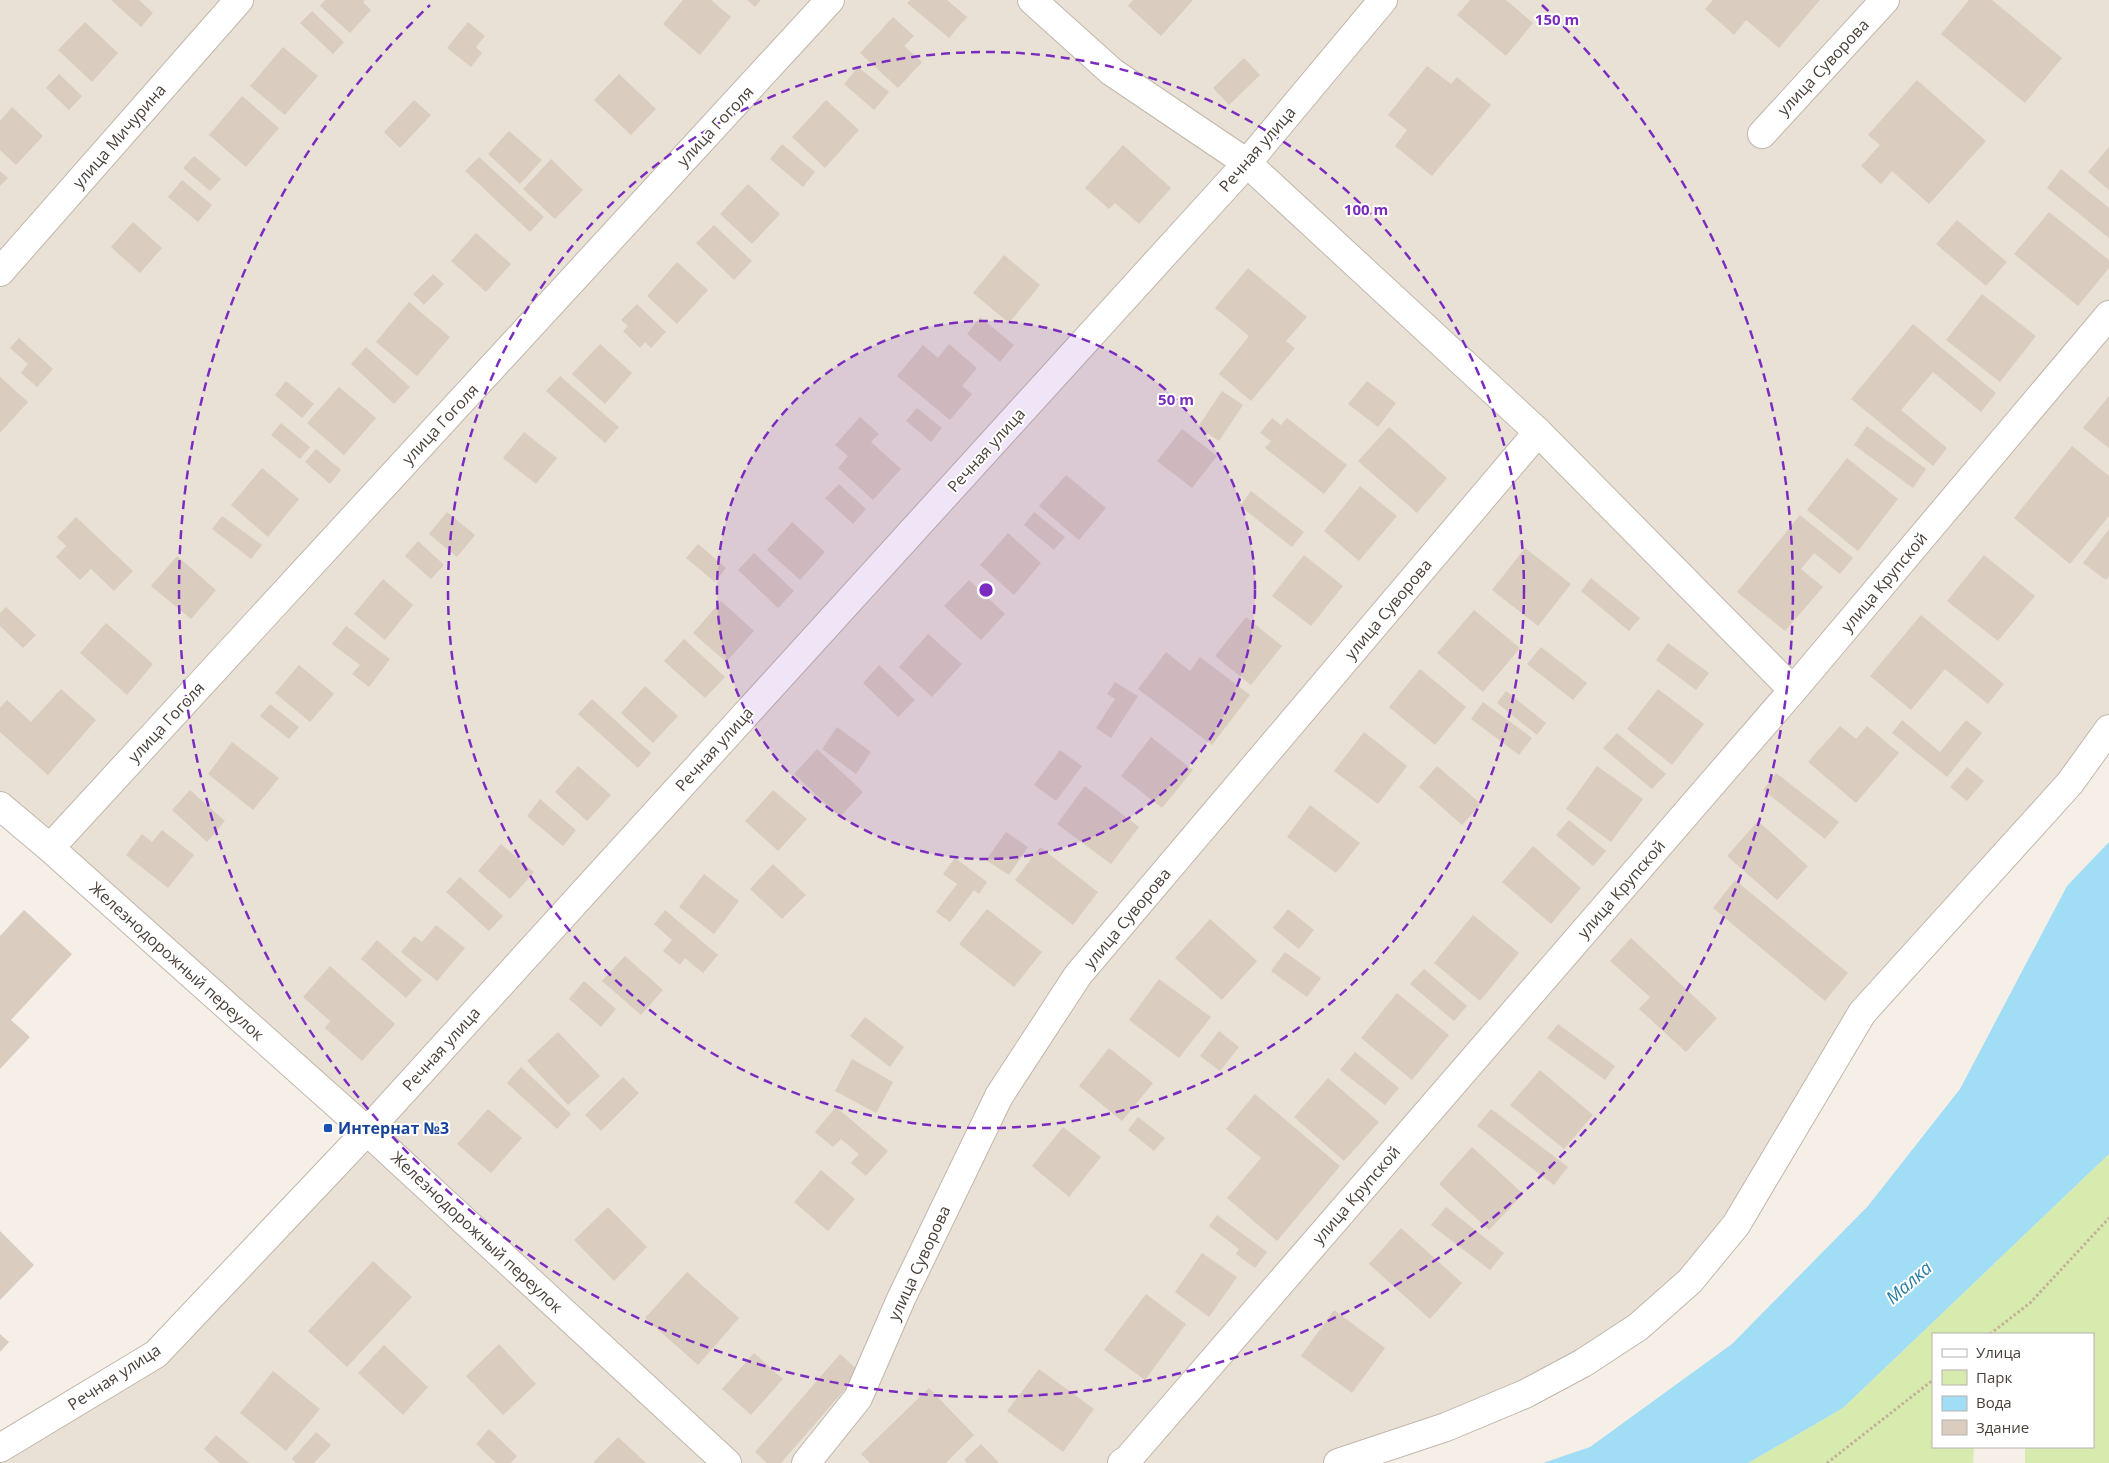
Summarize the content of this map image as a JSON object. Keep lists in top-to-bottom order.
{
  "streets": {
    "street": [
      "улица Суворова",
      "улица Гоголя",
      "улица Мичурина",
      "Речная улица",
      "улица Крупской",
      "Железнодорожный переулок"
    ]
  },
  "crossings": [
    ["улица Гоголя", "Железнодорожный переулок"],
    ["Речная улица", "Железнодорожный переулок"]
  ],
  "water": ["Малка"],
  "places": {
    "transit": ["Интернат №3"]
  },
  "legend": [
    "Улица",
    "Парк",
    "Вода",
    "Здание"
  ],
  "rings": ["150 m", "100 m", "50 m"]
}
